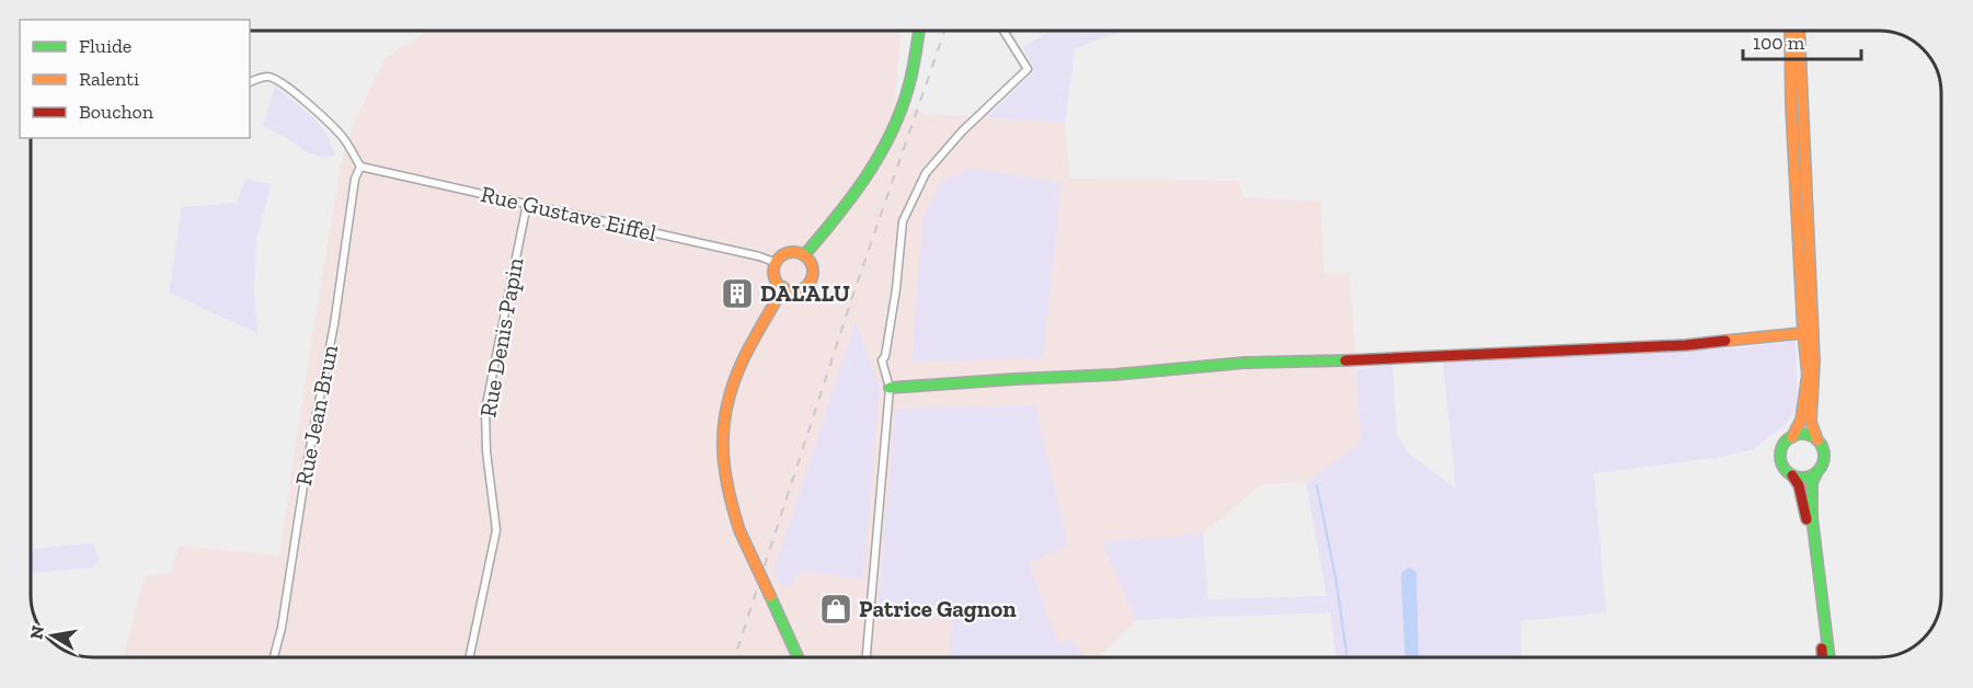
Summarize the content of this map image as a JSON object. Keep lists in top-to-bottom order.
{
  "streets": {
    "street": ["Rue Gustave Eiffel", "Rue Denis Papin", "Rue Jean Brun"]
  },
  "crossings": [
    ["Rue Gustave Eiffel", "Rue Denis Papin"],
    ["Rue Gustave Eiffel", "Rue Jean Brun"]
  ],
  "places": {
    "building": ["DAL'ALU"],
    "shop": ["Patrice Gagnon"]
  },
  "legend": ["Fluide", "Ralenti", "Bouchon"],
  "scale_bar": "100 m",
  "north": "left"
}
